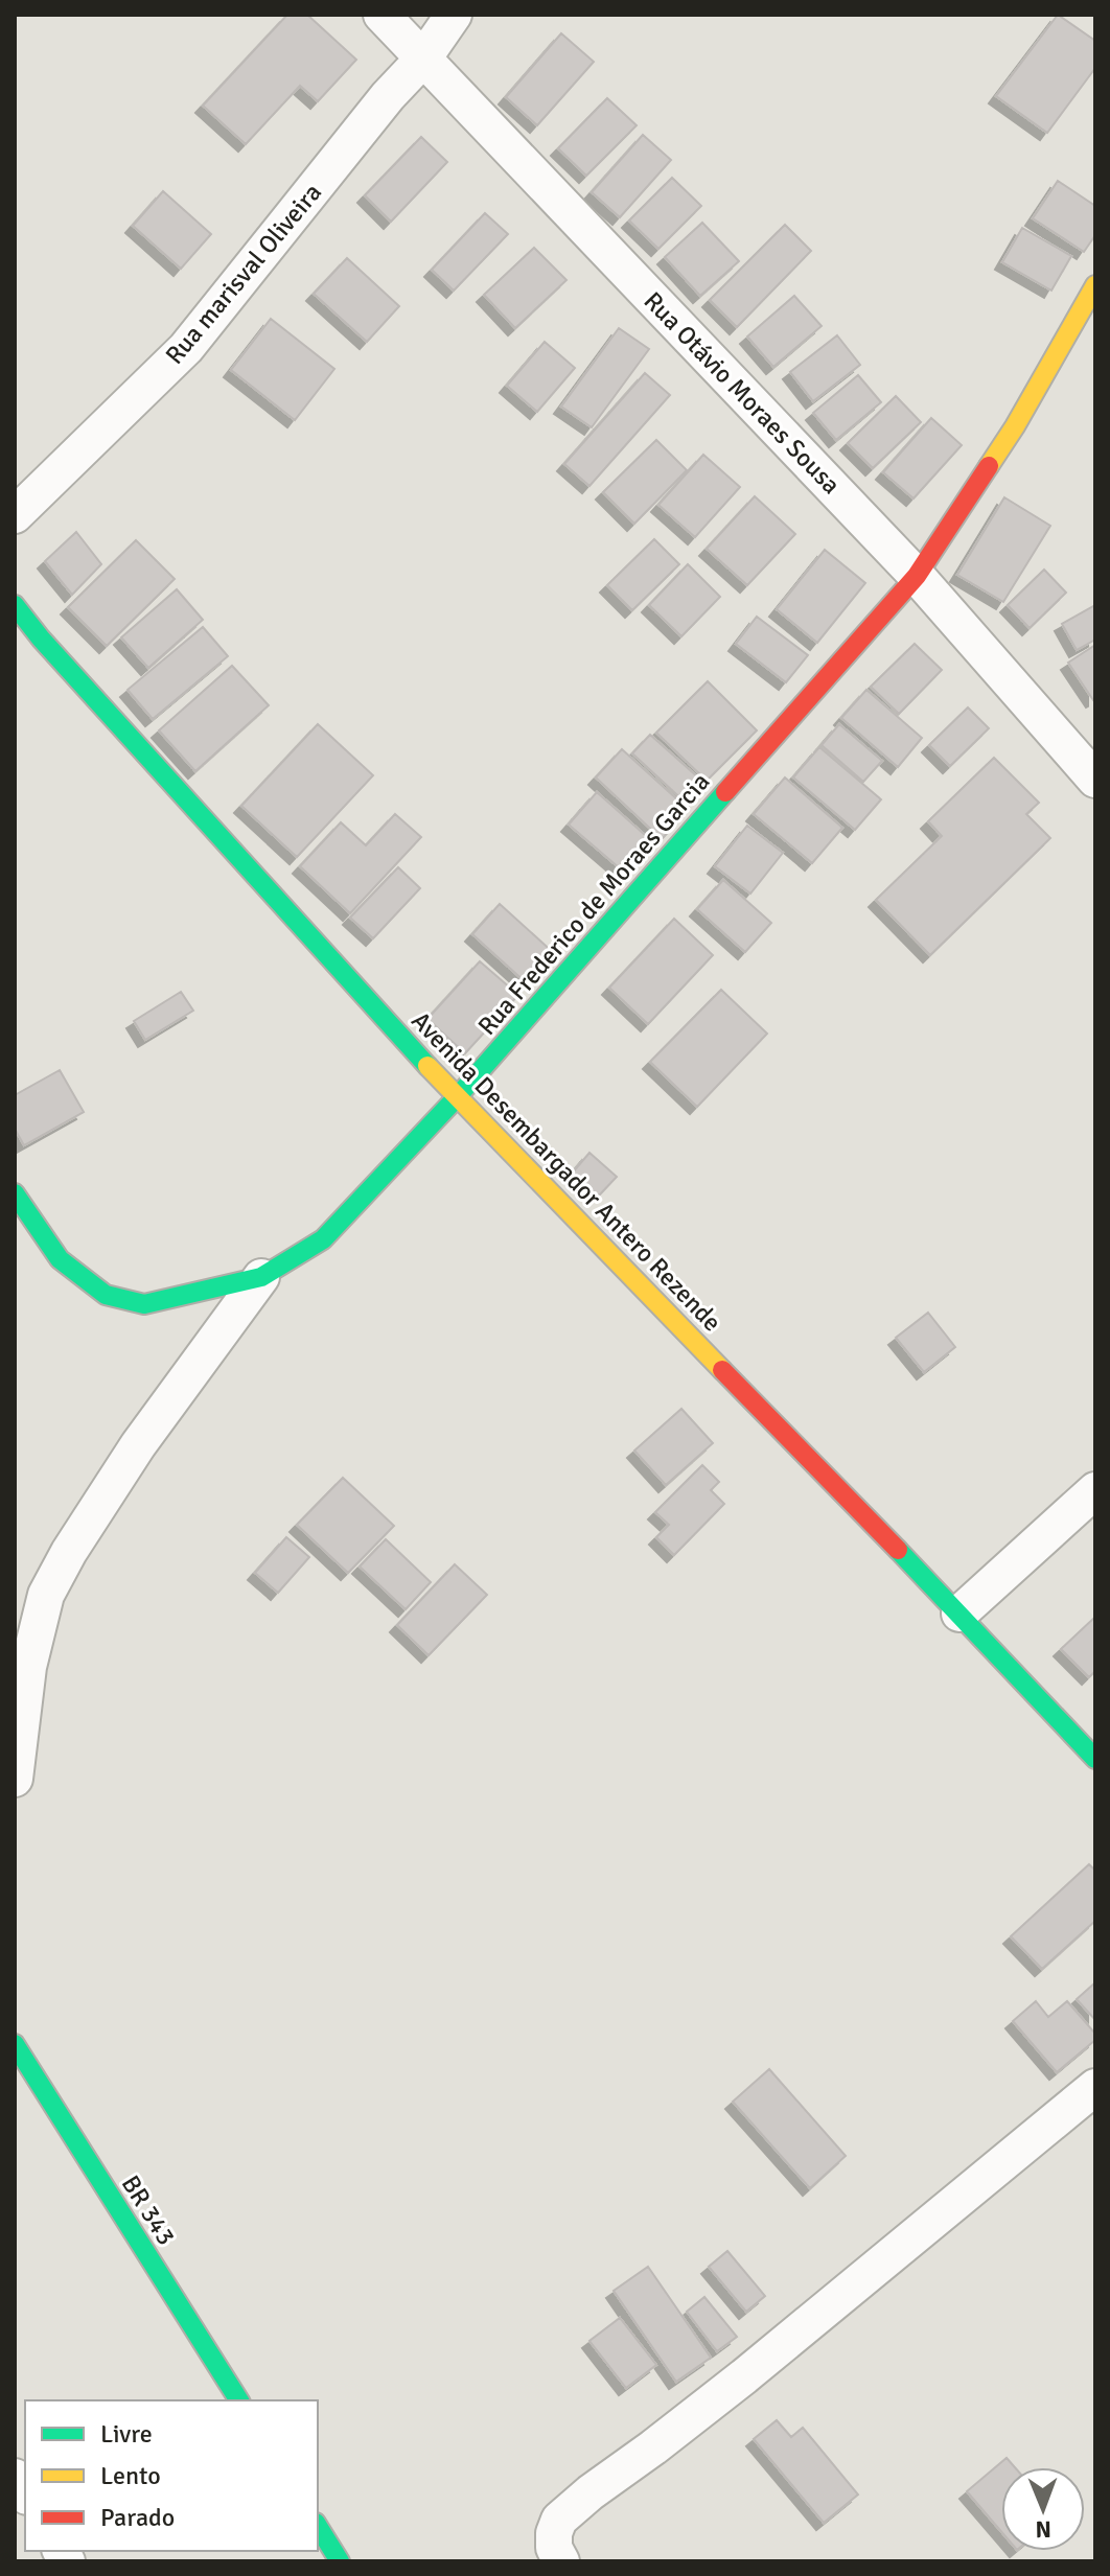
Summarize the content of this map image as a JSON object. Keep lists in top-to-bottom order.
{
  "streets": {
    "street": [
      "Rua marisval Oliveira",
      "Rua Otávio Moraes Sousa",
      "Rua Frederico de Moraes Garcia",
      "Avenida Desembargador Antero Rezende",
      "BR 343"
    ]
  },
  "crossings": [
    ["Rua marisval Oliveira", "Rua Otávio Moraes Sousa"],
    ["Rua Otávio Moraes Sousa", "Rua Frederico de Moraes Garcia"],
    ["Rua Frederico de Moraes Garcia", "Avenida Desembargador Antero Rezende"]
  ],
  "legend": ["Livre", "Lento", "Parado"],
  "north": "bottom"
}
